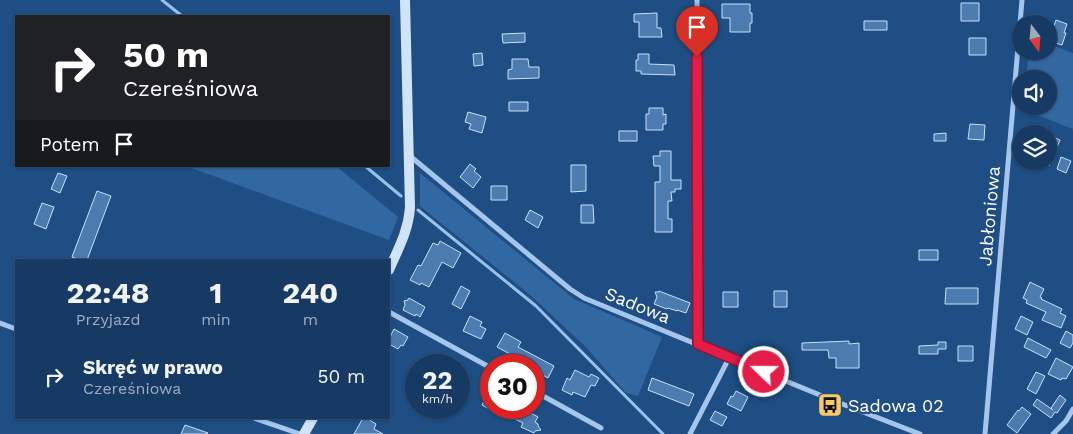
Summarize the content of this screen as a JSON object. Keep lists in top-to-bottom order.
{
  "streets": {
    "street": ["Jabłoniowa", "Sadowa"]
  },
  "places": {
    "bus stop": ["Sadowa 02"]
  },
  "north": "bottom",
  "page": {
    "turn": ["50 m", "Czereśniowa"],
    "then": "Potem",
    "eta": [
      "22:48",
      "Przyjazd",
      "1",
      "min",
      "240",
      "m"
    ],
    "list": [
      {
        "name": "Skręć w prawo",
        "note": "Czereśniowa",
        "value": "50 m"
      }
    ],
    "speed": "22 km/h",
    "limit": "30"
  }
}
